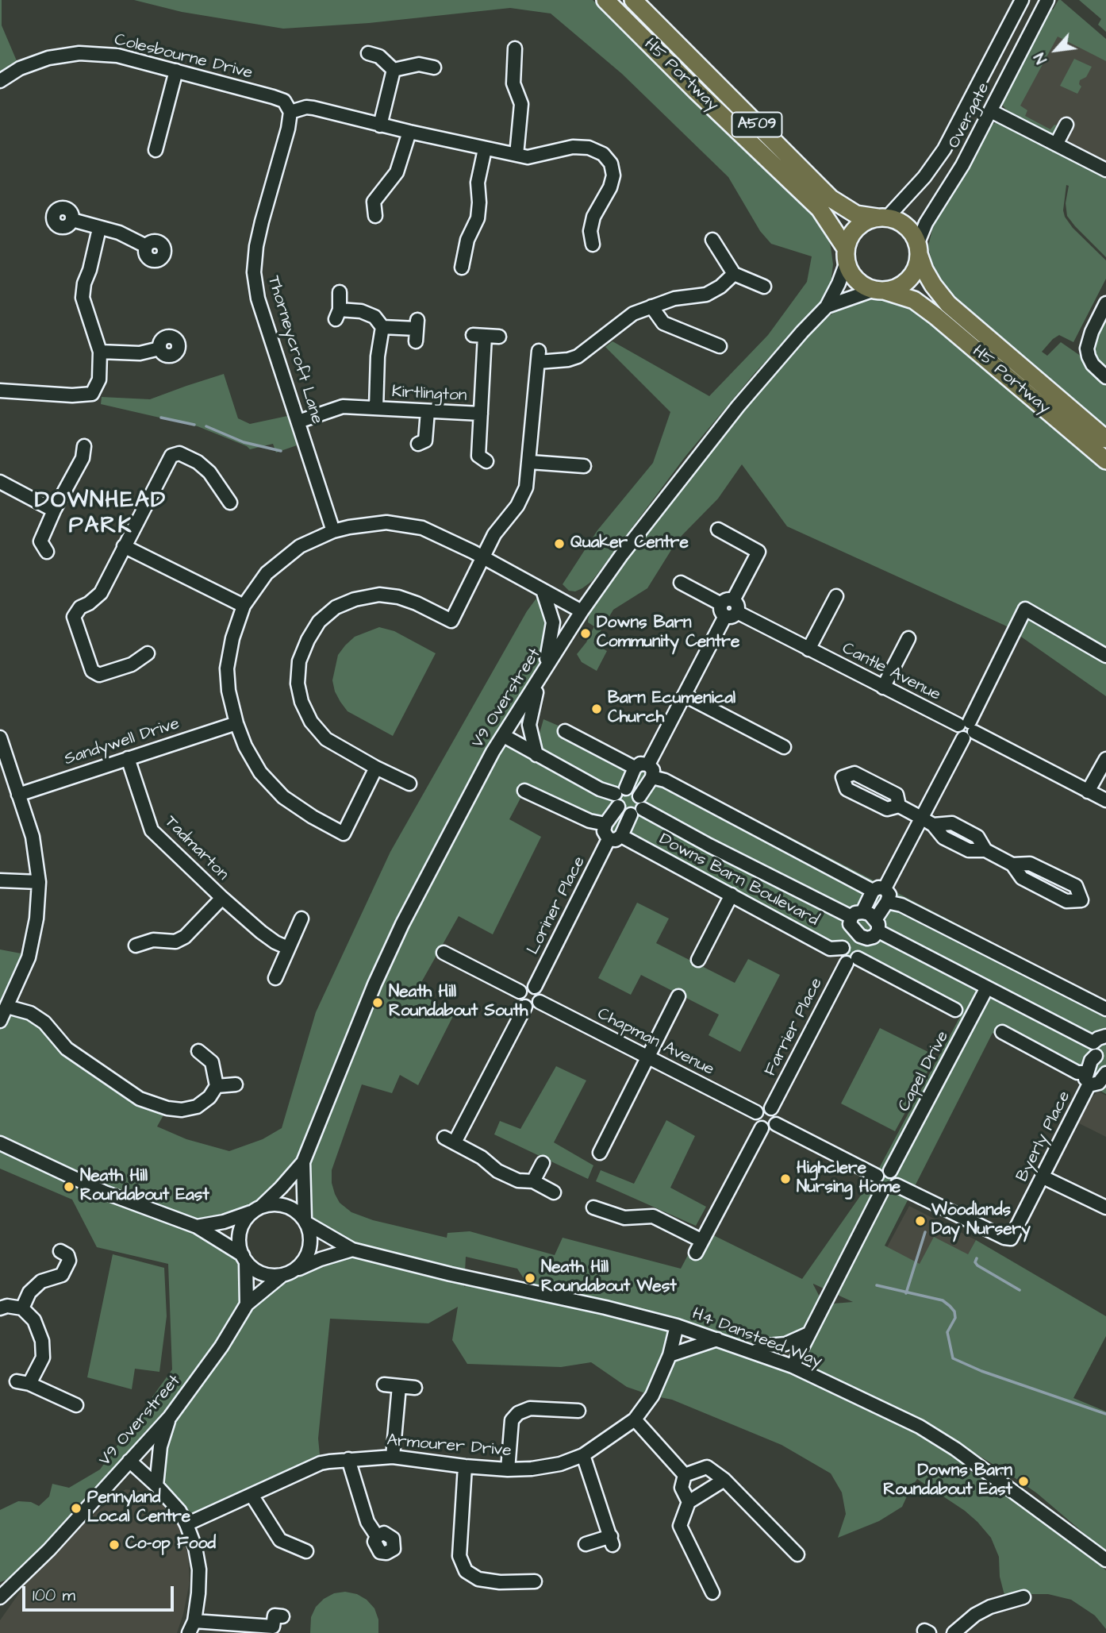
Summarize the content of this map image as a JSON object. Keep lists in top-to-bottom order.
{
  "streets": {
    "main road": ["H5 Portway", "A509"],
    "street": [
      "Colesbourne Drive",
      "Overgate",
      "Thorneycroft Lane",
      "Kirtlington",
      "Cantle Avenue",
      "V9 Overstreet",
      "Sandywell Drive",
      "Tadmarton",
      "Downs Barn Boulevard",
      "Loriner Place",
      "Farrier Place",
      "Chapman Avenue",
      "Capel Drive",
      "Byerly Place",
      "H4 Dansteed Way",
      "Armourer Drive"
    ]
  },
  "crossings": [
    ["Colesbourne Drive", "Thorneycroft Lane"],
    ["H5 Portway", "Overgate"],
    ["H5 Portway", "A509"],
    ["H5 Portway", "V9 Overstreet"],
    ["Overgate", "A509"],
    ["Overgate", "V9 Overstreet"],
    ["A509", "V9 Overstreet"],
    ["Thorneycroft Lane", "Kirtlington"],
    ["V9 Overstreet", "H4 Dansteed Way"],
    ["Sandywell Drive", "Tadmarton"],
    ["Downs Barn Boulevard", "Loriner Place"],
    ["Loriner Place", "Chapman Avenue"],
    ["Farrier Place", "Chapman Avenue"],
    ["Capel Drive", "Byerly Place"],
    ["H4 Dansteed Way", "Armourer Drive"]
  ],
  "districts": ["DOWNHEAD PARK"],
  "places": [
    "Quaker Centre",
    "Downs Barn Community Centre",
    "Barn Ecumenical Church",
    "Neath Hill Roundabout South",
    "Highclere Nursing Home",
    "Neath Hill Roundabout East",
    "Woodlands Day Nursery",
    "Neath Hill Roundabout West",
    "Downs Barn Roundabout East",
    "Pennyland Local Centre",
    "Co-op Food"
  ],
  "scale_bar": "100 m",
  "north": "bottom left"
}
